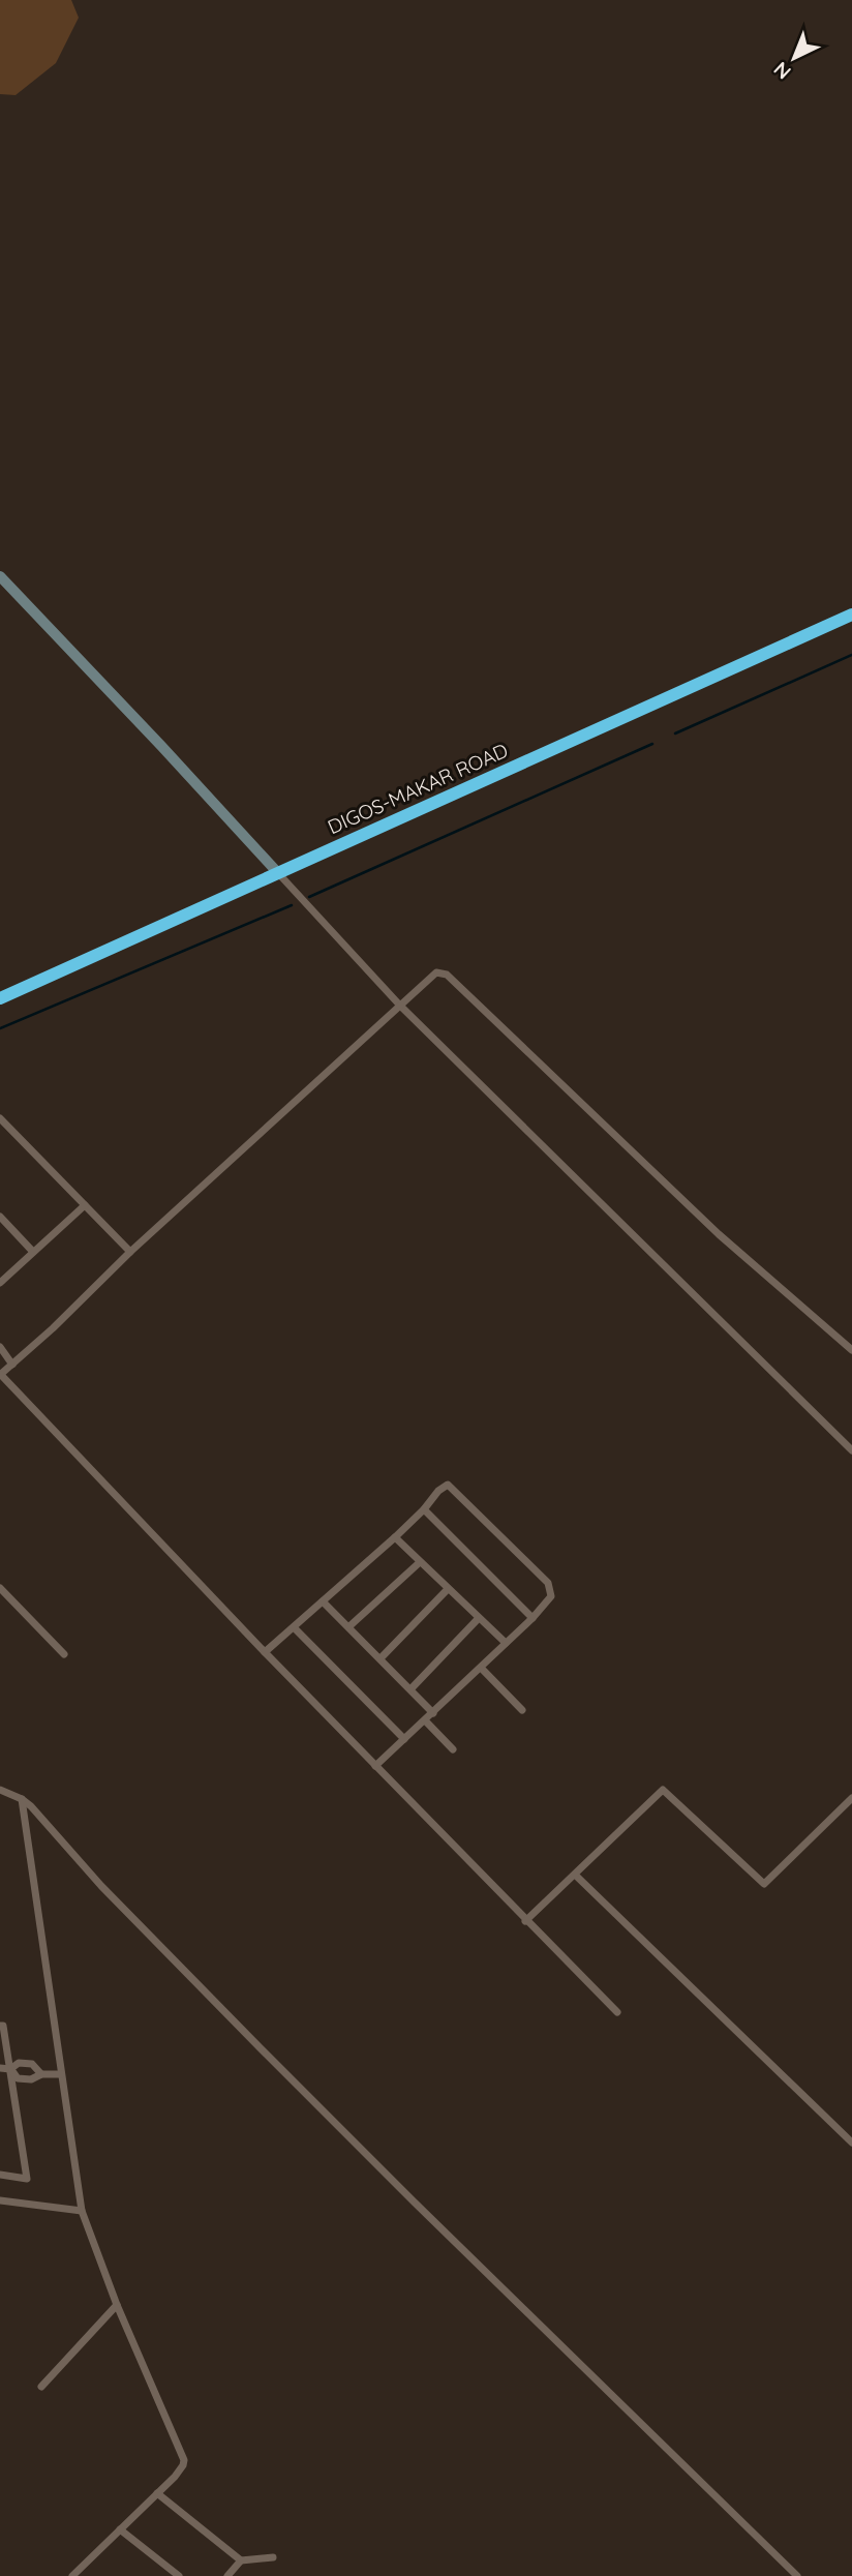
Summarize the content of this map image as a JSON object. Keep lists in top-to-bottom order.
{
  "streets": {
    "highway": ["DIGOS-MAKAR ROAD"]
  },
  "north": "bottom left"
}
